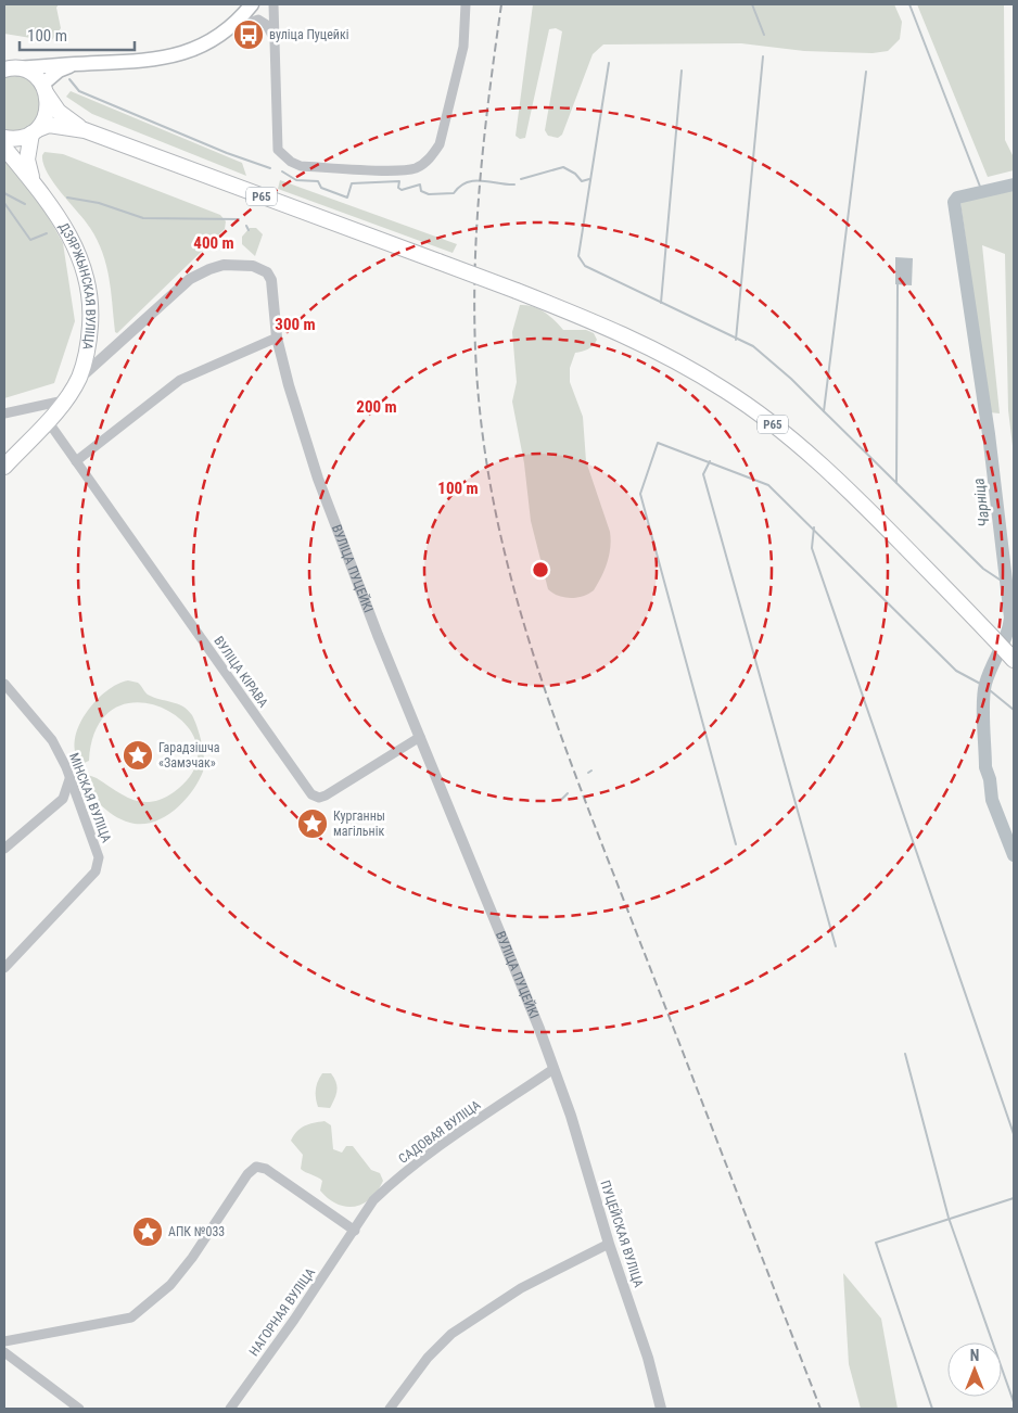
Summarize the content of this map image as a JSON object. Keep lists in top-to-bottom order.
{
  "streets": {
    "main road": ["Р65", "ДЗЯРЖЫНСКАЯ ВУЛІЦА"],
    "street": [
      "ВУЛІЦА ПУЦЕЙКІ",
      "ВУЛІЦА КІРАВА",
      "МІНСКАЯ ВУЛІЦА",
      "САДОВАЯ ВУЛІЦА",
      "ПУЦЕЙСКАЯ ВУЛІЦА",
      "НАГОРНАЯ ВУЛІЦА"
    ]
  },
  "crossings": [
    ["Р65", "ДЗЯРЖЫНСКАЯ ВУЛІЦА"],
    ["ДЗЯРЖЫНСКАЯ ВУЛІЦА", "ВУЛІЦА ПУЦЕЙКІ"],
    ["ДЗЯРЖЫНСКАЯ ВУЛІЦА", "ВУЛІЦА КІРАВА"],
    ["ВУЛІЦА ПУЦЕЙКІ", "ВУЛІЦА КІРАВА"],
    ["ВУЛІЦА ПУЦЕЙКІ", "САДОВАЯ ВУЛІЦА"],
    ["ВУЛІЦА ПУЦЕЙКІ", "ПУЦЕЙСКАЯ ВУЛІЦА"],
    ["САДОВАЯ ВУЛІЦА", "ПУЦЕЙСКАЯ ВУЛІЦА"],
    ["САДОВАЯ ВУЛІЦА", "НАГОРНАЯ ВУЛІЦА"]
  ],
  "water": ["Чарніца"],
  "places": {
    "bus stop": ["вуліца Пуцейкі"],
    "place": ["Гарадзішча «Замэчак»", "Курганны магільнік", "АПК №033"]
  },
  "scale_bar": "100 m",
  "north": "top",
  "rings": [
    "400 m",
    "300 m",
    "200 m",
    "100 m"
  ]
}
